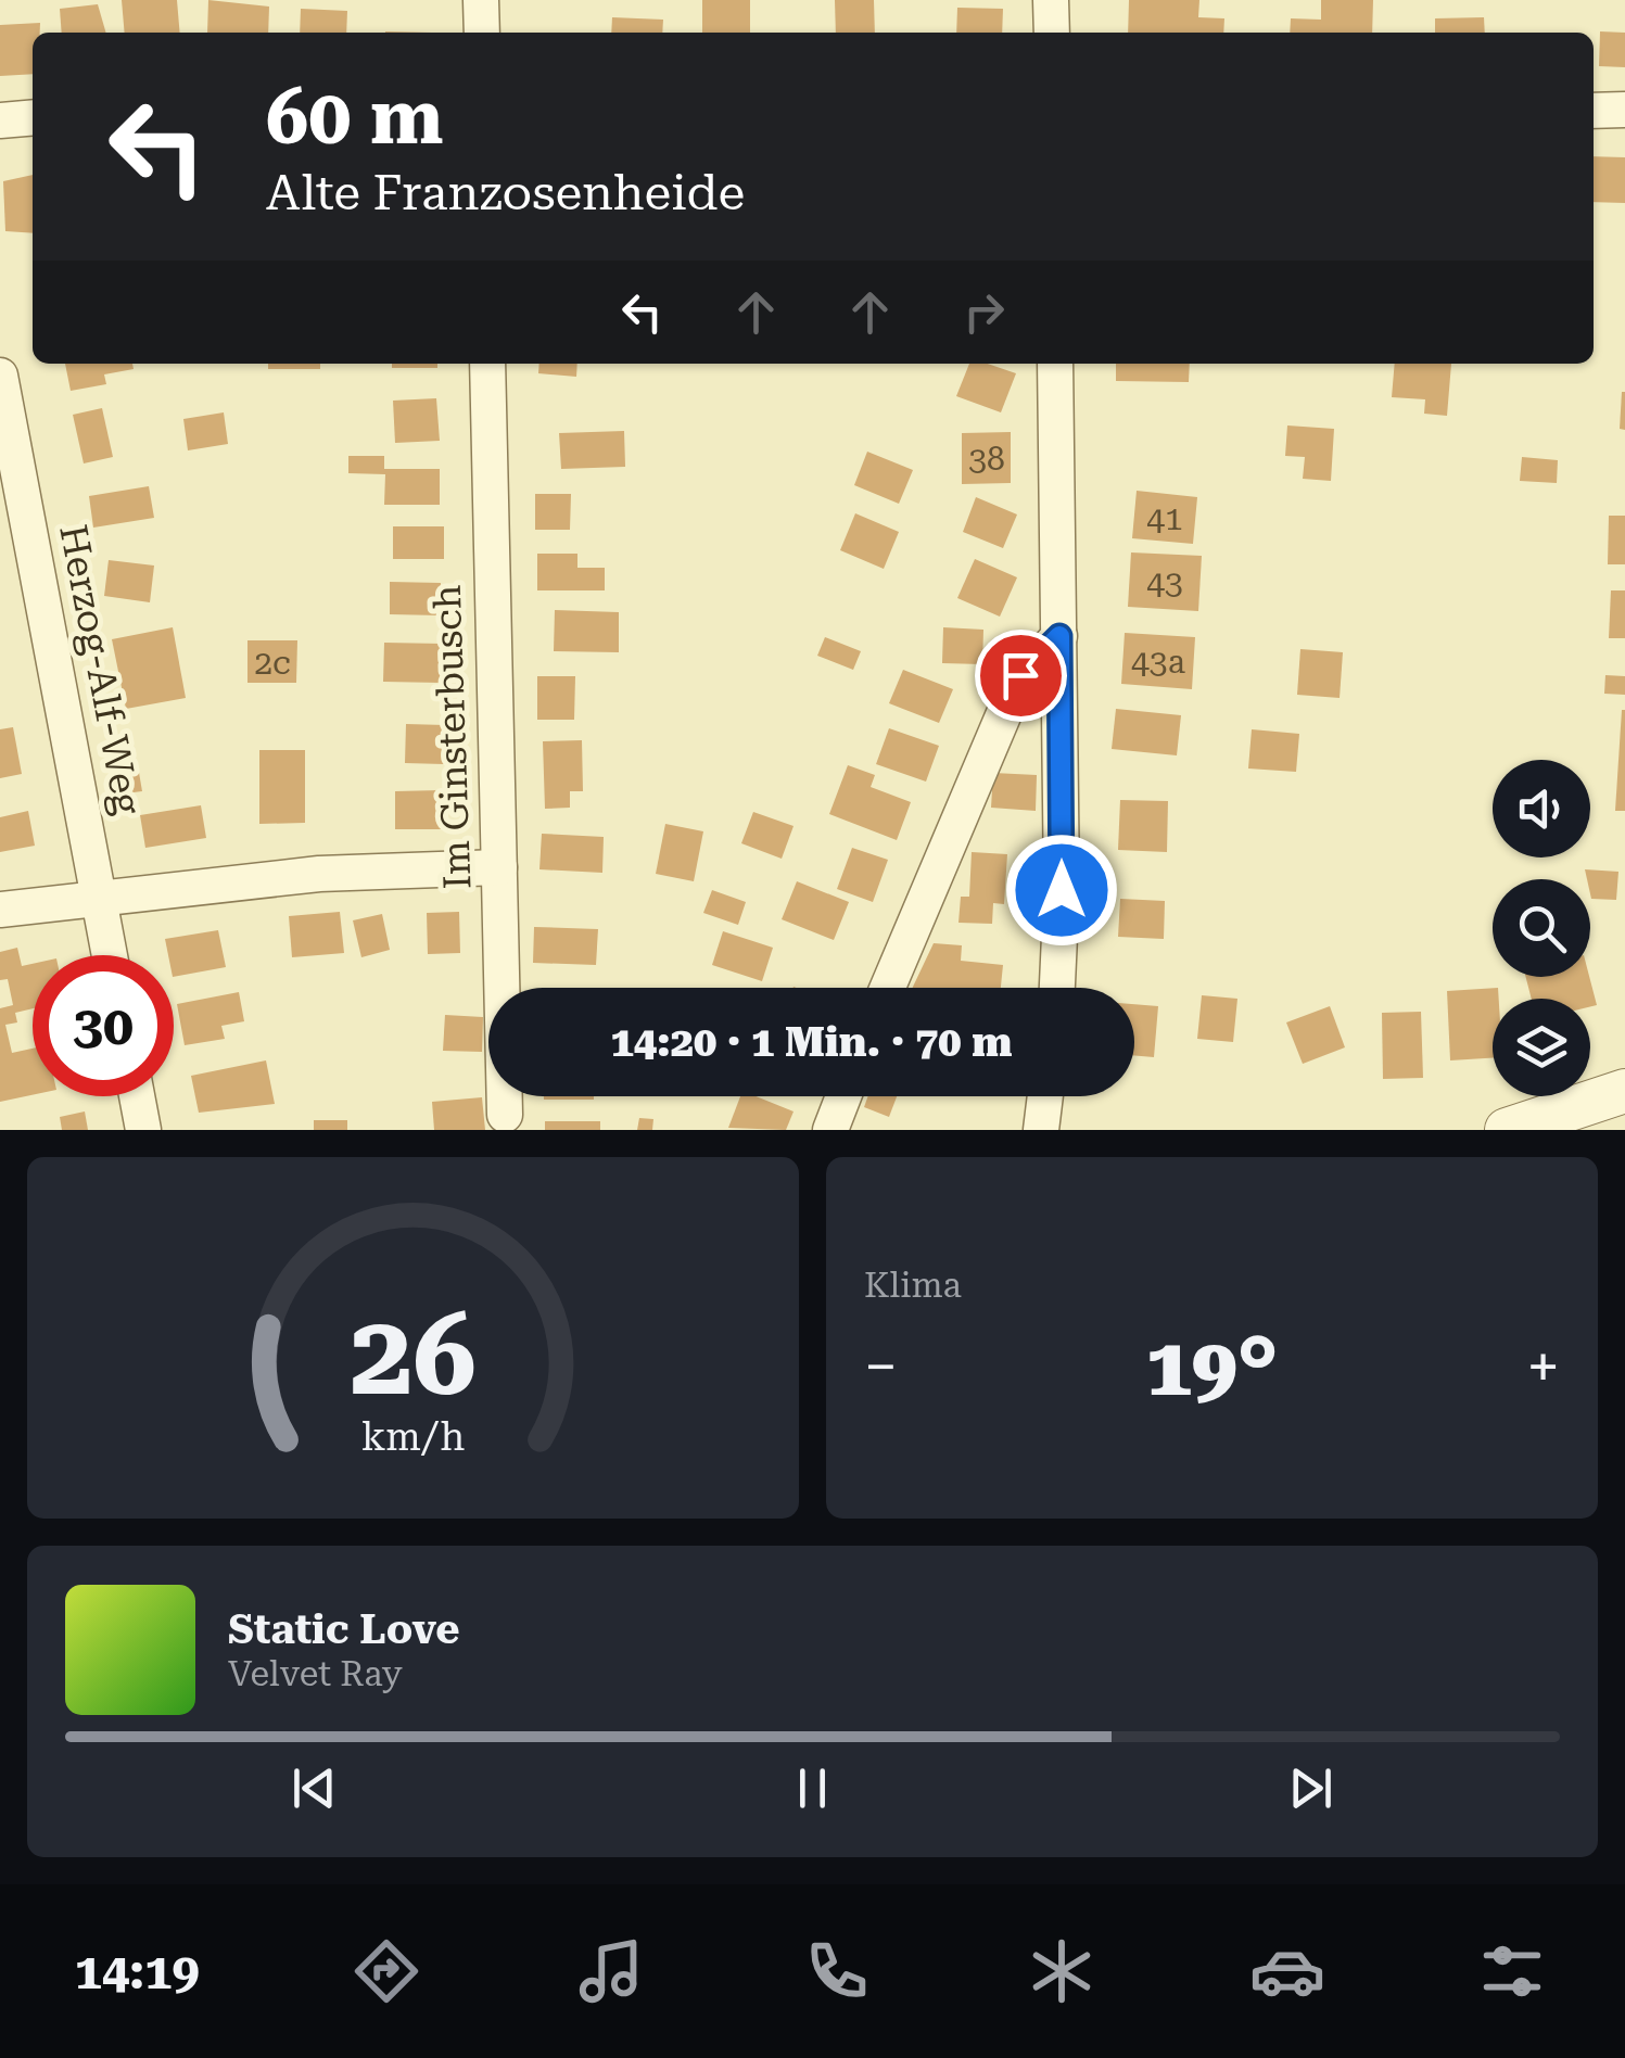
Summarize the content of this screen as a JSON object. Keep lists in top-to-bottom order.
{
  "streets": {
    "street": ["Herzog-Alf-Weg", "Im Ginsterbusch"]
  },
  "house_numbers": [
    "38",
    "41",
    "43",
    "43a",
    "2c"
  ],
  "page": {
    "turn": ["60 m", "Alte Franzosenheide"],
    "limit": "30",
    "trip": "14:20 · 1 Min. · 70 m",
    "tile": "Klima",
    "heat": ["−", "19°", "+"],
    "song": ["Static Love", "Velvet Ray"],
    "tabs": "14:19",
    "gauge": ["26", "km/h"]
  }
}
